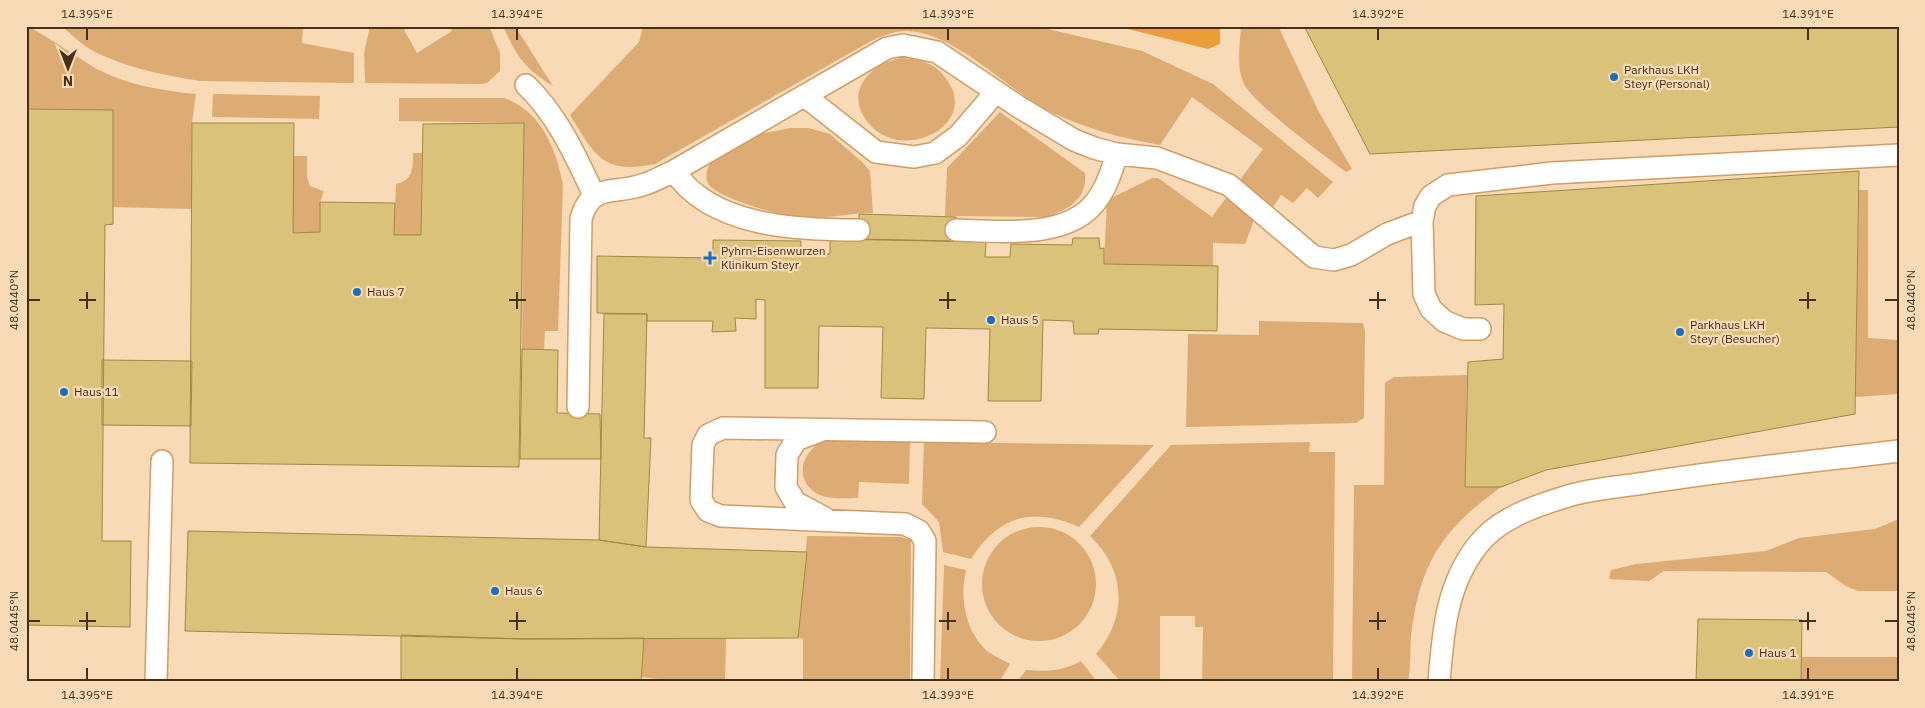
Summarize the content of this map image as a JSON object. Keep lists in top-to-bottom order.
{
  "places": {
    "other": [
      "Parkhaus LKH Steyr (Personal)",
      "Haus 7",
      "Haus 5",
      "Parkhaus LKH Steyr (Besucher)",
      "Haus 11",
      "Haus 6",
      "Haus 1"
    ],
    "health": ["Pyhrn-Eisenwurzen Klinikum Steyr"]
  },
  "north": "bottom",
  "coordinates": [
    "14.395°E",
    "14.394°E",
    "14.393°E",
    "14.392°E",
    "14.391°E",
    "48.0440°N",
    "48.0445°N"
  ]
}
